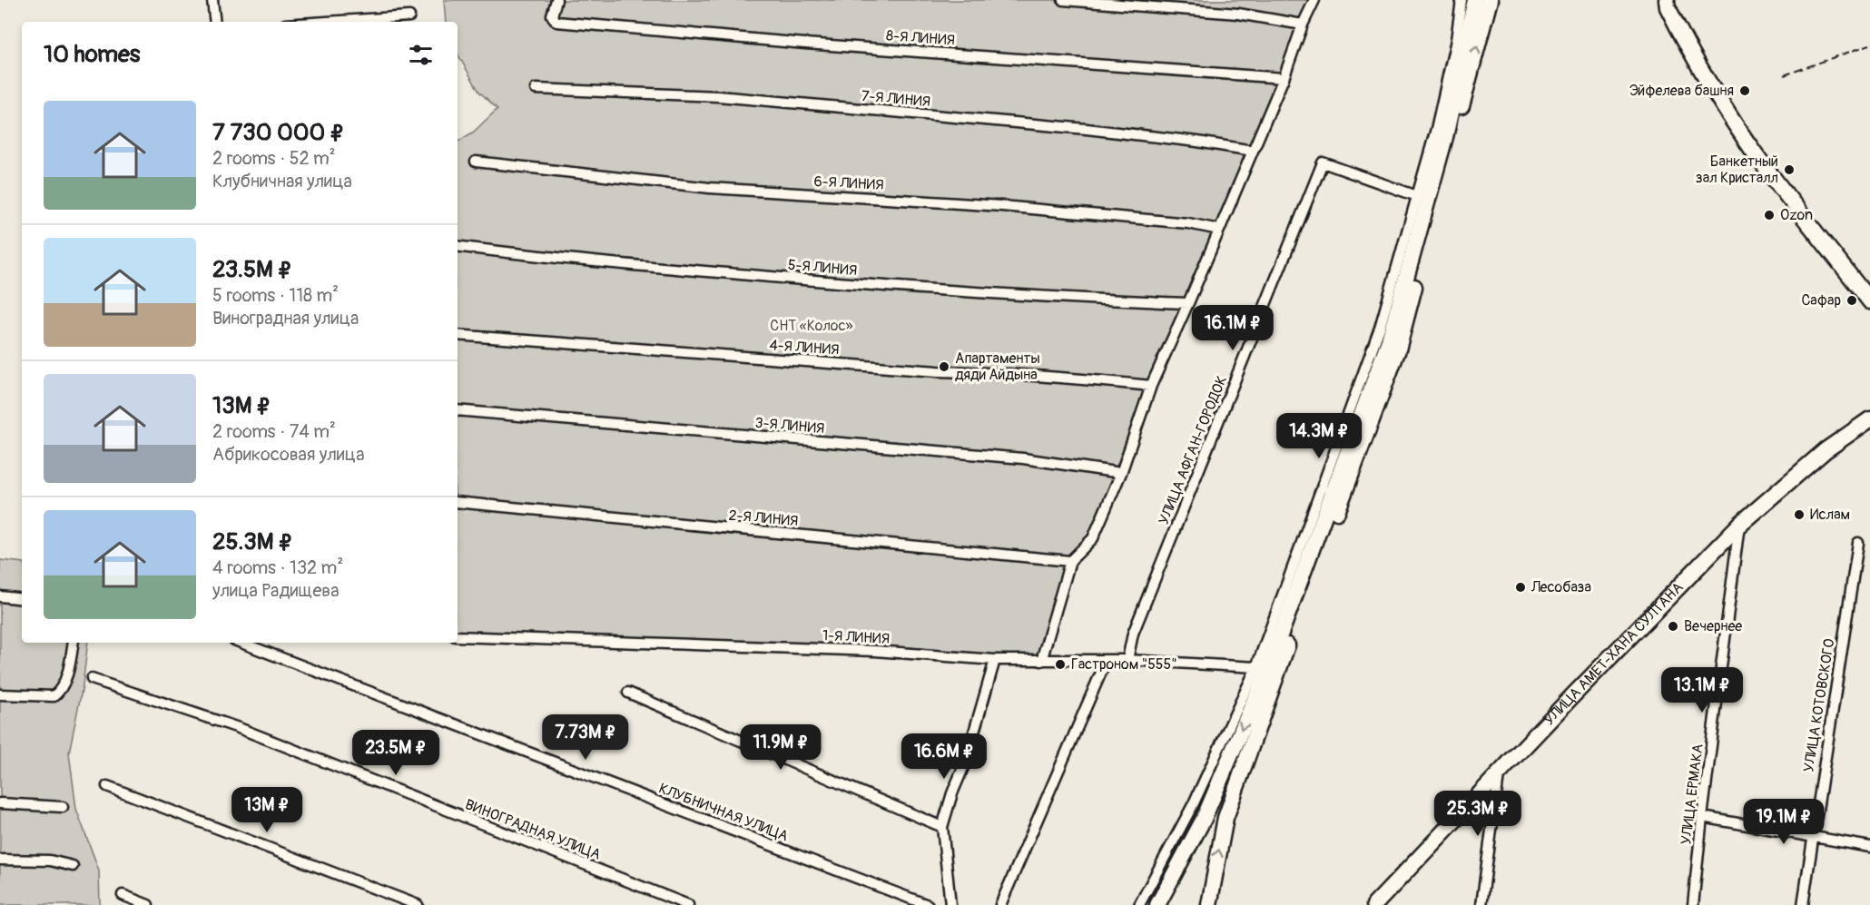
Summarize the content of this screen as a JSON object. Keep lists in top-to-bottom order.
{
  "streets": {
    "main road": ["УЛИЦА АМЕТ-ХАНА СУЛТАНА"],
    "street": [
      "8-Я ЛИНИЯ",
      "7-Я ЛИНИЯ",
      "6-Я ЛИНИЯ",
      "5-Я ЛИНИЯ",
      "4-Я ЛИНИЯ",
      "3-Я ЛИНИЯ",
      "УЛИЦА АФГАН-ГОРОДОК",
      "2-Я ЛИНИЯ",
      "1-Я ЛИНИЯ",
      "УЛИЦА КОТОВСКОГО",
      "УЛИЦА ЕРМАКА",
      "КЛУБНИЧНАЯ УЛИЦА",
      "ВИНОГРАДНАЯ УЛИЦА"
    ]
  },
  "crossings": [
    ["УЛИЦА АФГАН-ГОРОДОК", "1-Я ЛИНИЯ"],
    ["УЛИЦА АМЕТ-ХАНА СУЛТАНА", "УЛИЦА ЕРМАКА"]
  ],
  "parks": ["СНТ «Колос»"],
  "places": [
    "Эйфелева башня",
    "Банкетный зал Кристалл",
    "Ozon",
    "Сафар",
    "Апартаменты дяди Айдына",
    "Ислам",
    "Лесобаза",
    "Вечернее",
    "Гастроном \"555\""
  ],
  "page": {
    "heading": "10 homes",
    "list": [
      {
        "name": "7 730 000 ₽",
        "note": "2 rooms · 52 m² · Клубничная улица"
      },
      {
        "name": "23.5M ₽",
        "note": "5 rooms · 118 m² · Виноградная улица"
      },
      {
        "name": "13M ₽",
        "note": "2 rooms · 74 m² · Абрикосовая улица"
      },
      {
        "name": "25.3M ₽",
        "note": "4 rooms · 132 m² · улица Радищева"
      }
    ],
    "price": [
      "16.1M ₽",
      "14.3M ₽",
      "13.1M ₽",
      "7.73M ₽",
      "11.9M ₽",
      "23.5M ₽",
      "16.6M ₽",
      "13M ₽",
      "25.3M ₽",
      "19.1M ₽"
    ]
  }
}
